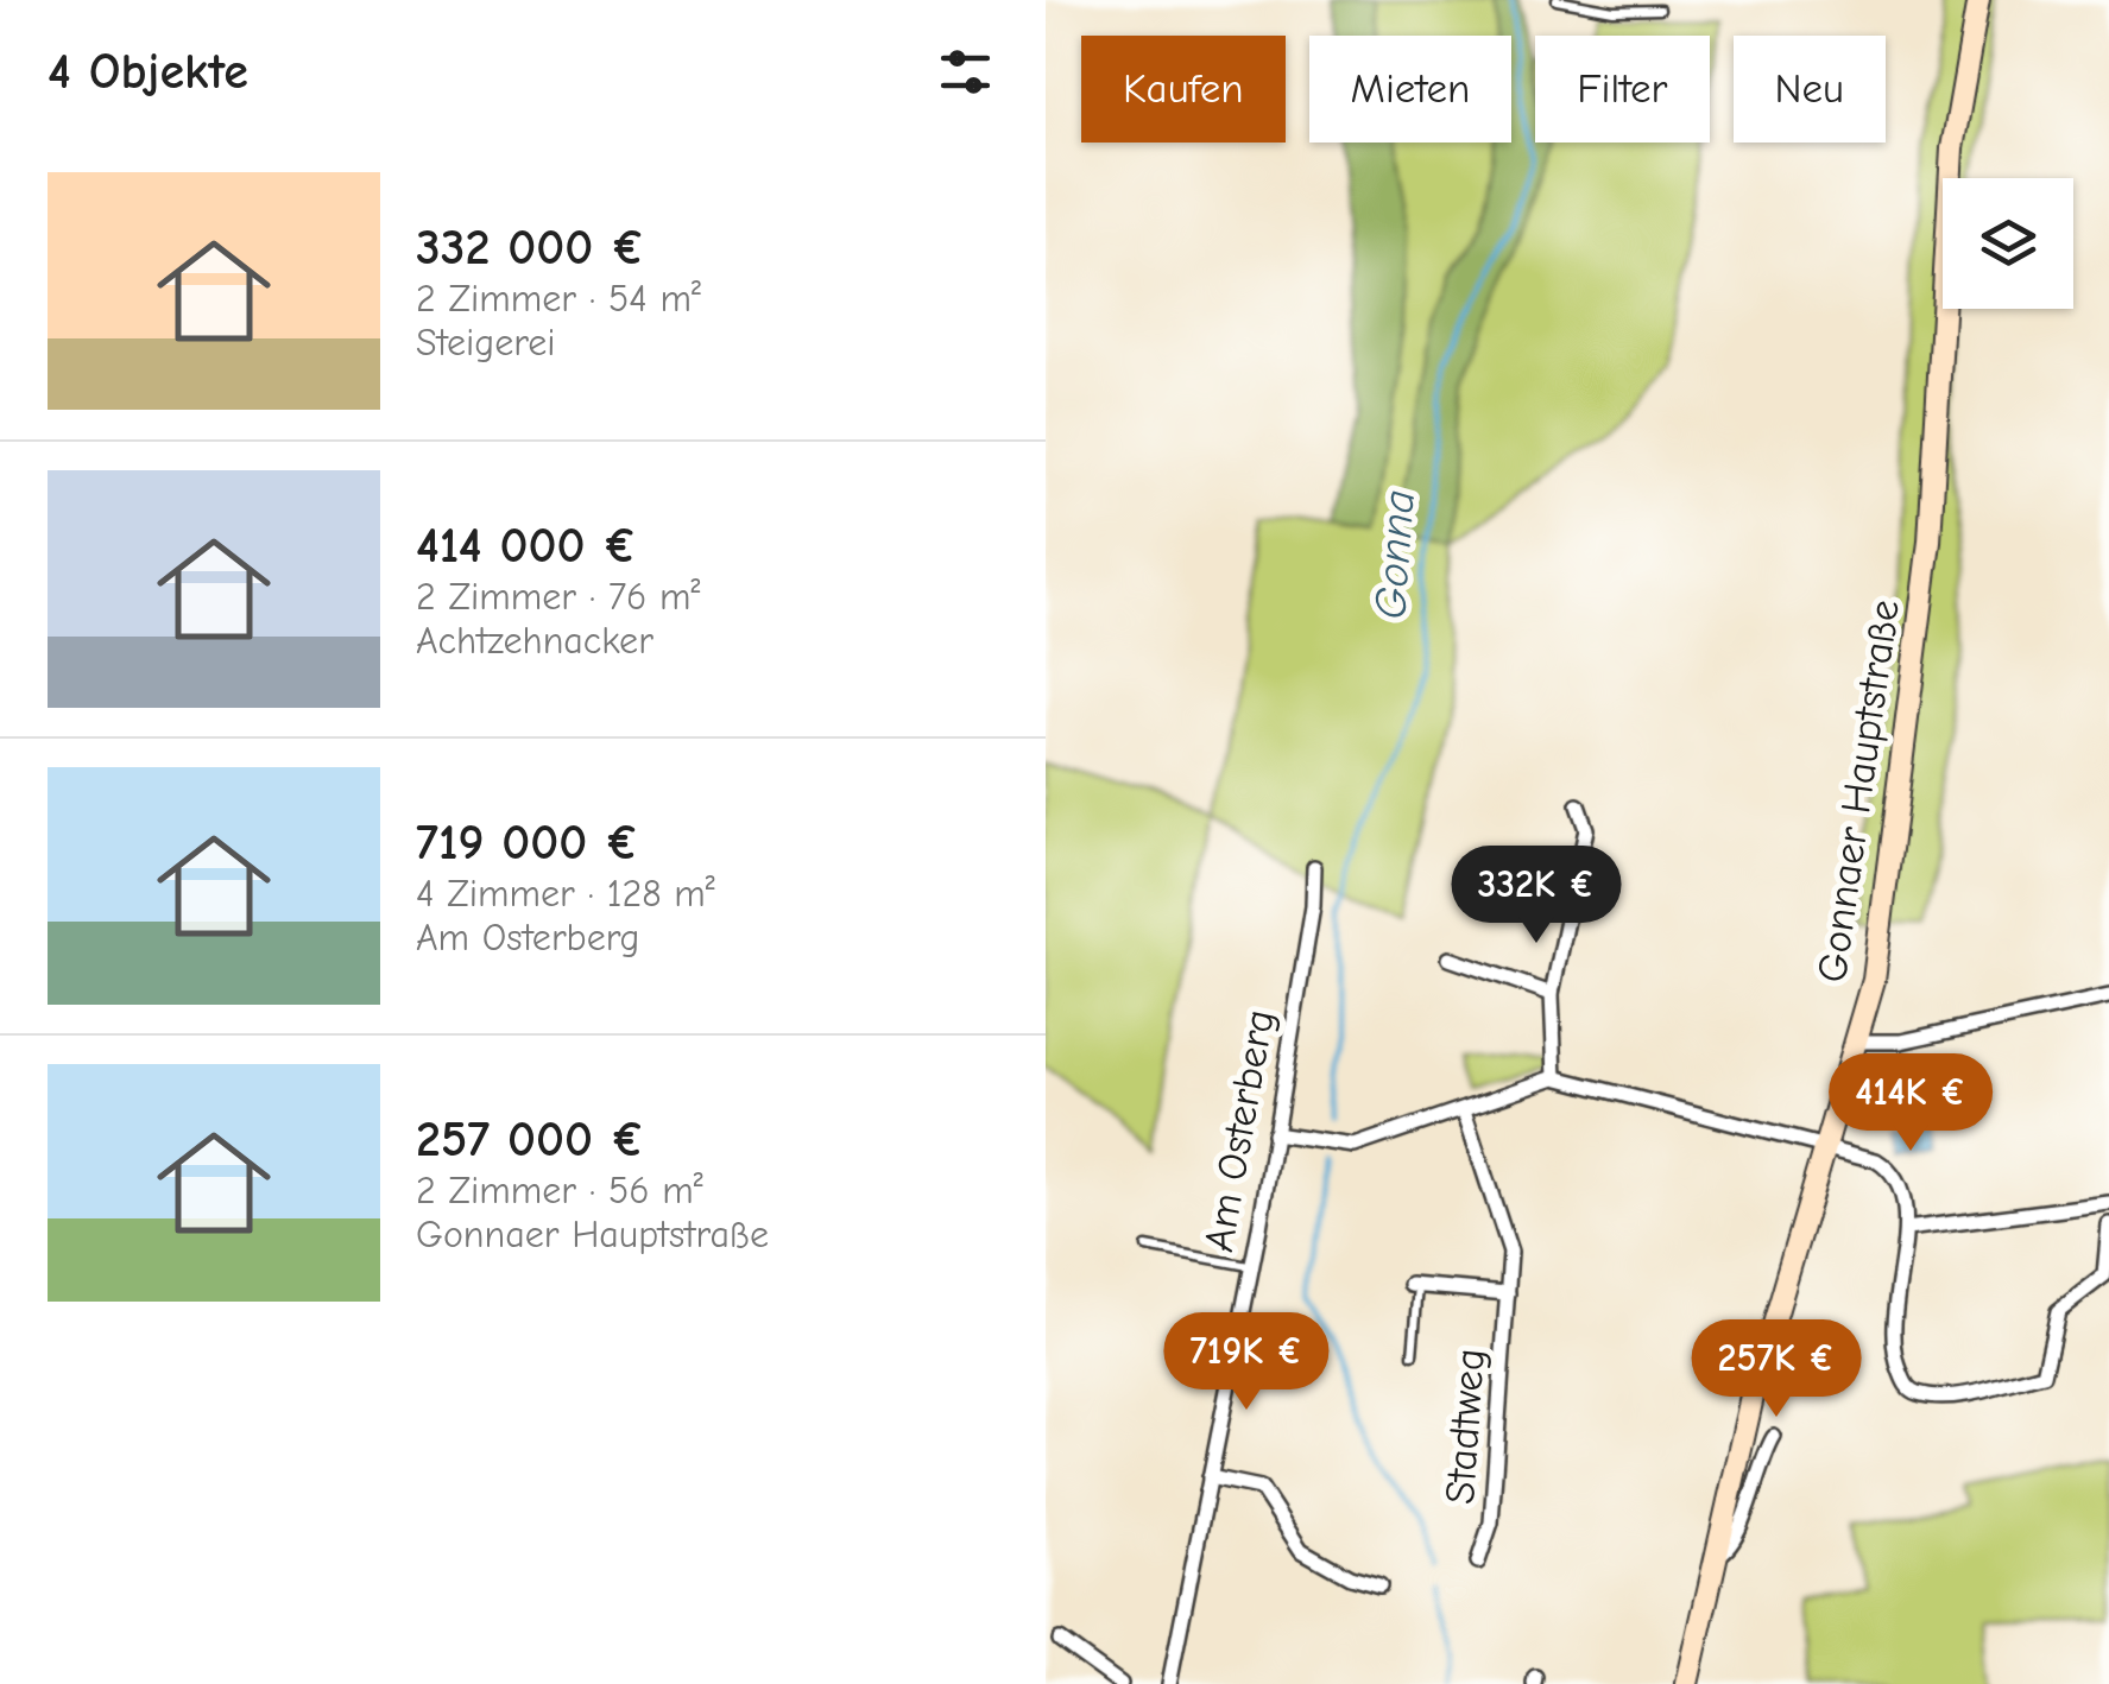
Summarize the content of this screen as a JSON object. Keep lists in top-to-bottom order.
{
  "streets": {
    "main road": ["Gonnaer Hauptstraße"],
    "street": ["Am Osterberg", "Stadtweg"]
  },
  "water": ["Gonna"],
  "page": {
    "heading": "4 Objekte",
    "chip": [
      "Kaufen",
      "Mieten",
      "Filter",
      "Neu"
    ],
    "list": [
      {
        "name": "332 000 €",
        "note": "2 Zimmer · 54 m² · Steigerei"
      },
      {
        "name": "414 000 €",
        "note": "2 Zimmer · 76 m² · Achtzehnacker"
      },
      {
        "name": "719 000 €",
        "note": "4 Zimmer · 128 m² · Am Osterberg"
      },
      {
        "name": "257 000 €",
        "note": "2 Zimmer · 56 m² · Gonnaer Hauptstraße"
      }
    ],
    "price": [
      "332K €",
      "414K €",
      "719K €",
      "257K €"
    ]
  }
}
